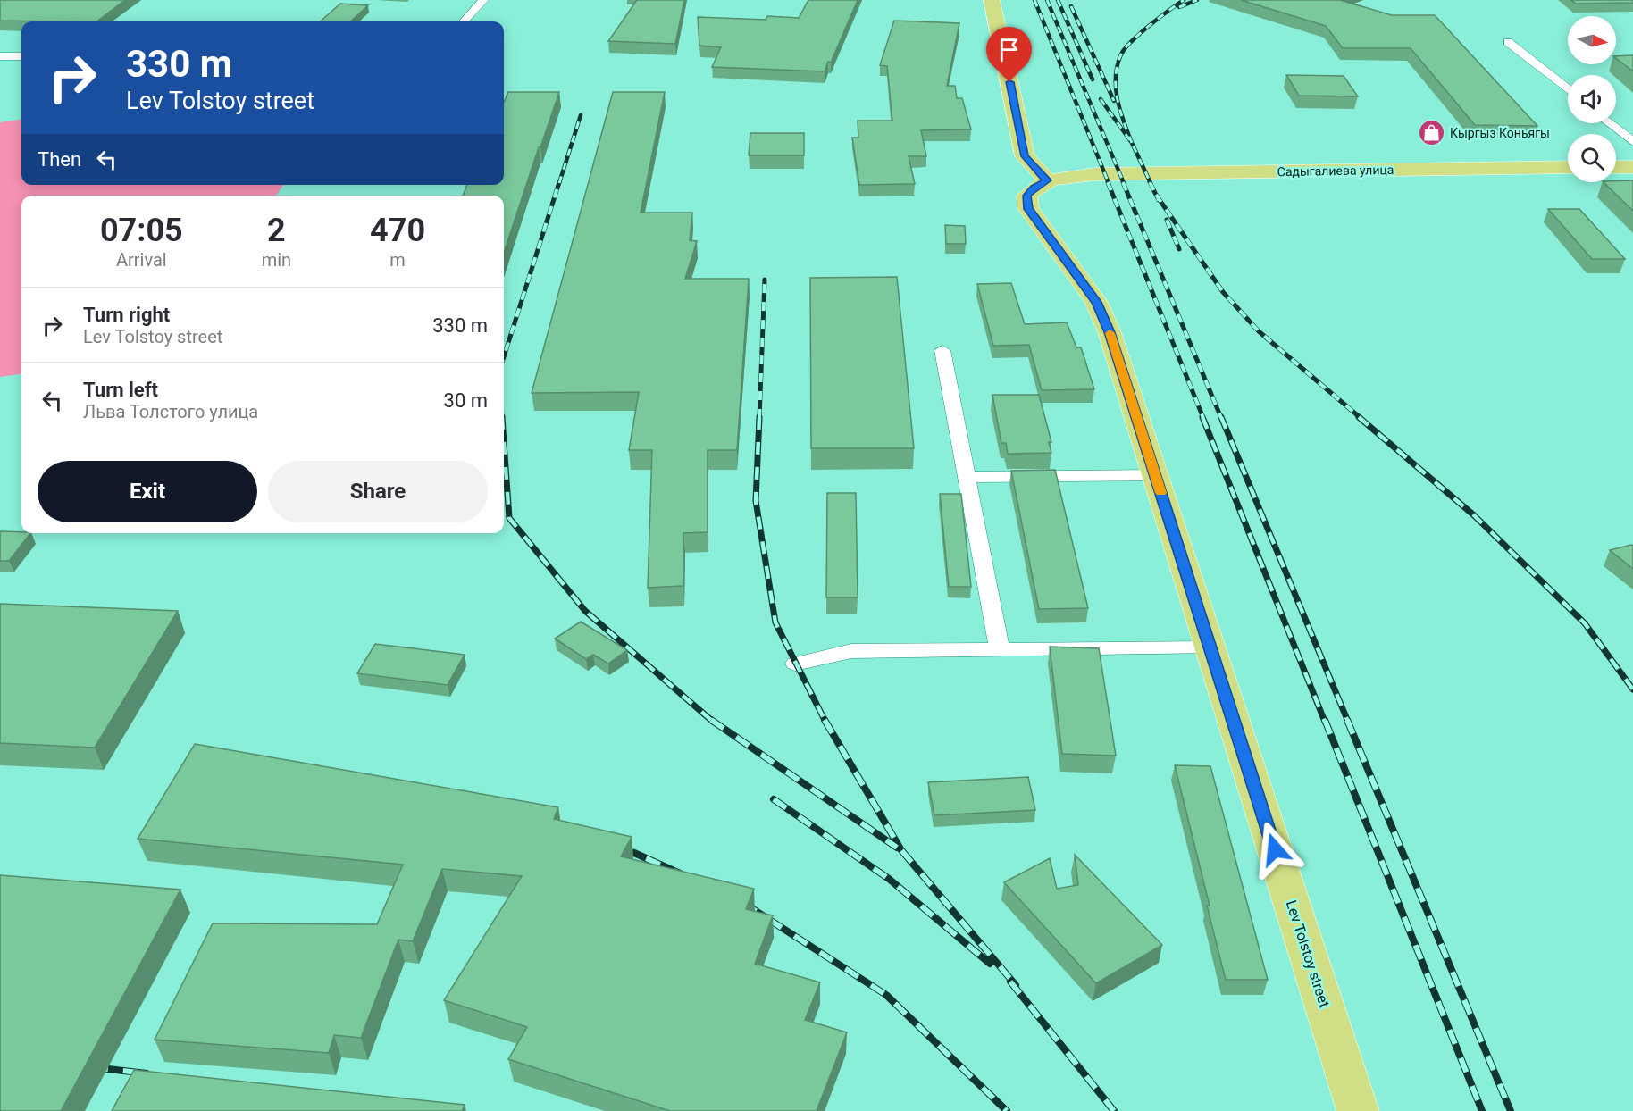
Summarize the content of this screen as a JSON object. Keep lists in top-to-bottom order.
{
  "streets": {
    "main road": ["Садыгалиева улица", "Lev Tolstoy street"]
  },
  "crossings": [
    ["Садыгалиева улица", "Lev Tolstoy street"]
  ],
  "places": {
    "shop": ["Кыргыз Коньягы"]
  },
  "north": "right",
  "page": {
    "turn": ["330 m", "Lev Tolstoy street"],
    "then": "Then",
    "eta": [
      "07:05",
      "Arrival",
      "2",
      "min",
      "470",
      "m"
    ],
    "list": [
      {
        "name": "Turn right",
        "note": "Lev Tolstoy street",
        "value": "330 m"
      },
      {
        "name": "Turn left",
        "note": "Льва Толстого улица",
        "value": "30 m"
      }
    ],
    "buttons": ["Exit", "Share"]
  }
}
